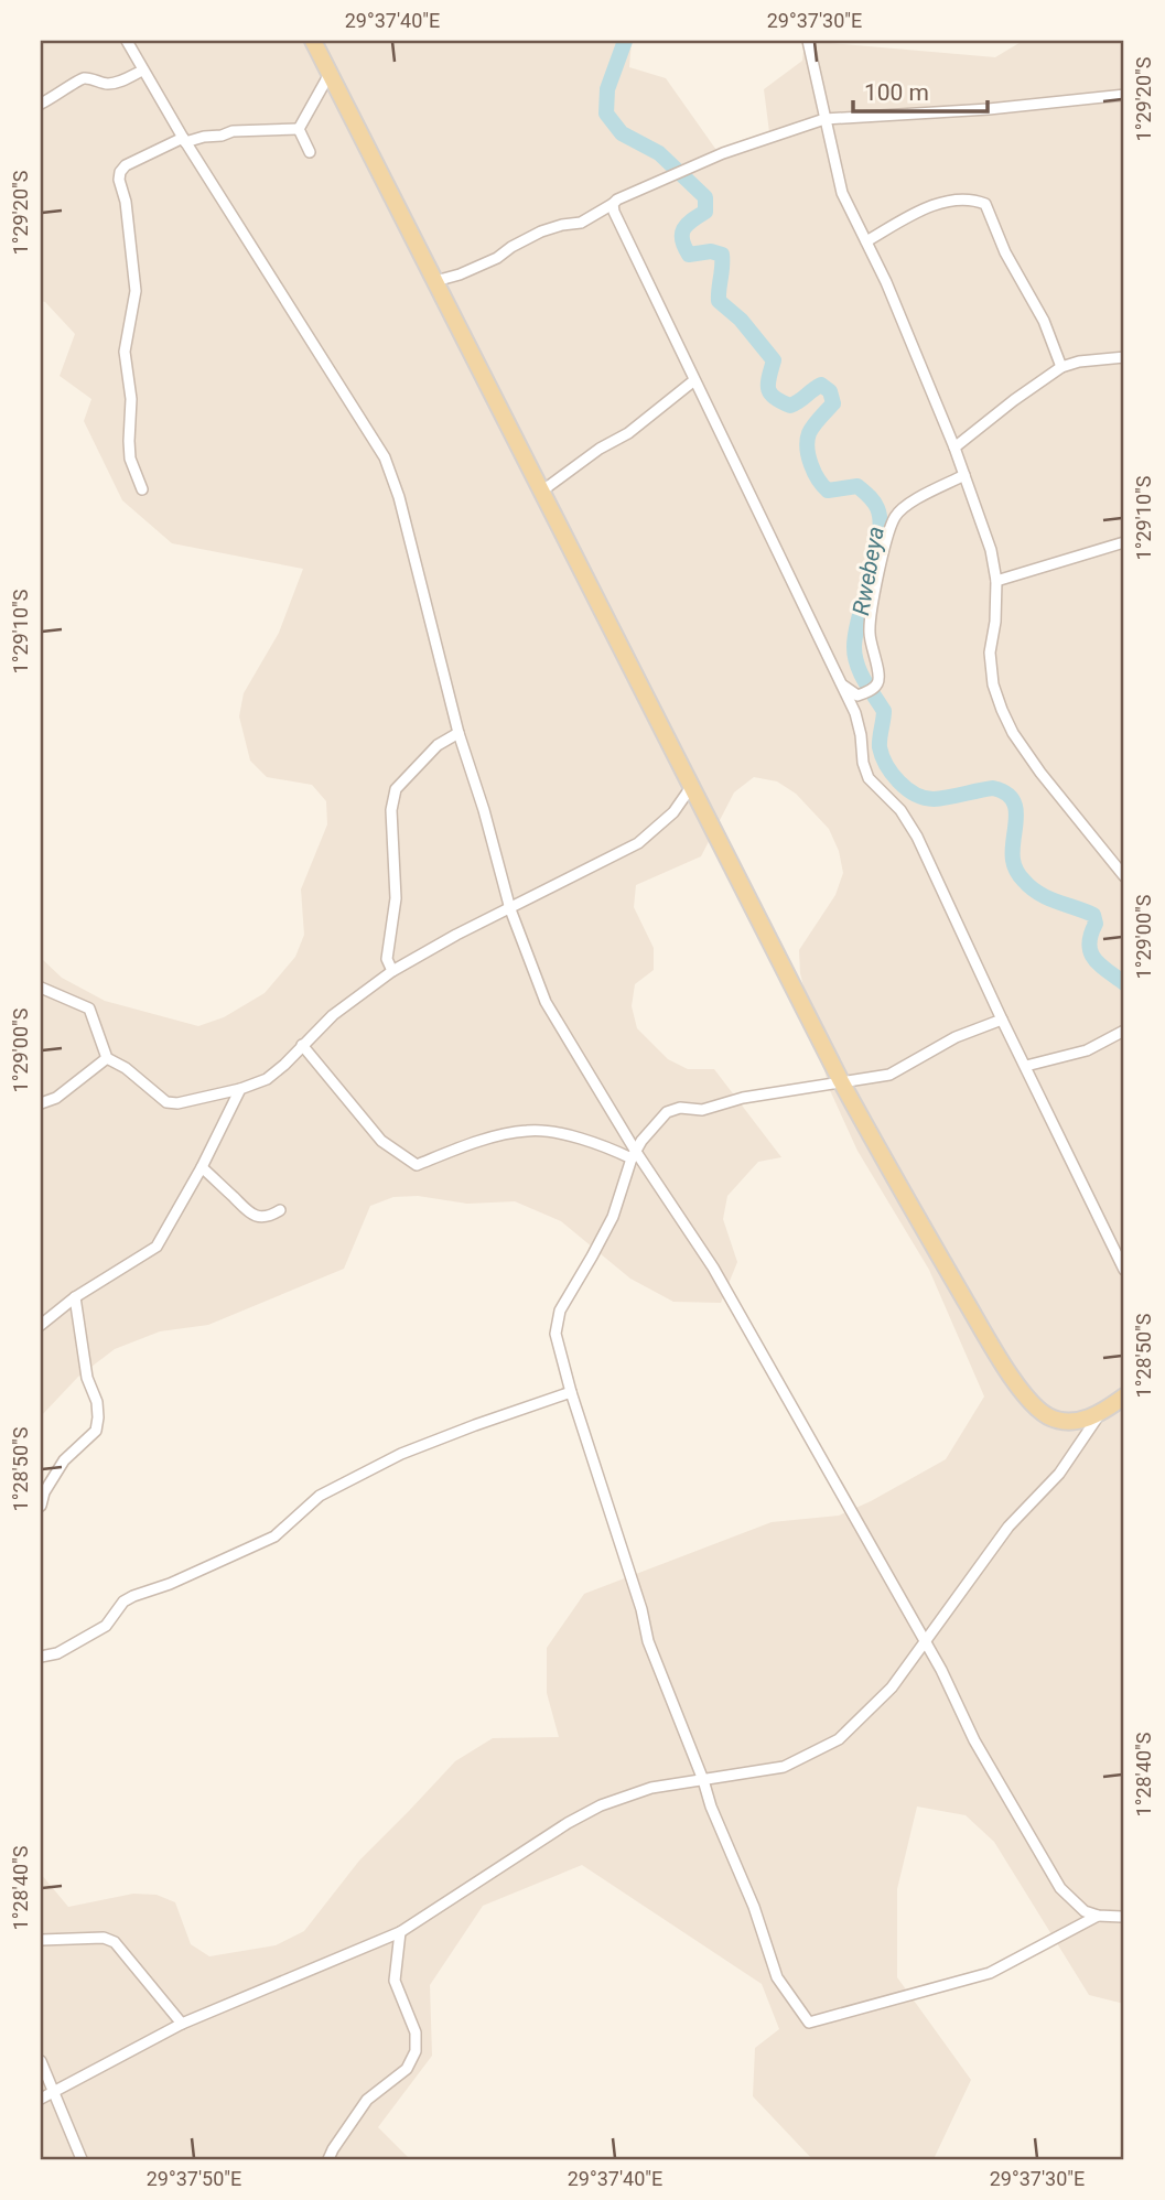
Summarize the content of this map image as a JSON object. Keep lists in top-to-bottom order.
{
  "water": ["Rwebeya"],
  "scale_bar": "100 m",
  "coordinates": [
    "29°37'40\"E",
    "29°37'30\"E",
    "1°29'20\"S",
    "1°29'10\"S",
    "1°29'00\"S",
    "1°28'50\"S",
    "1°28'40\"S",
    "29°37'50\"E"
  ]
}
